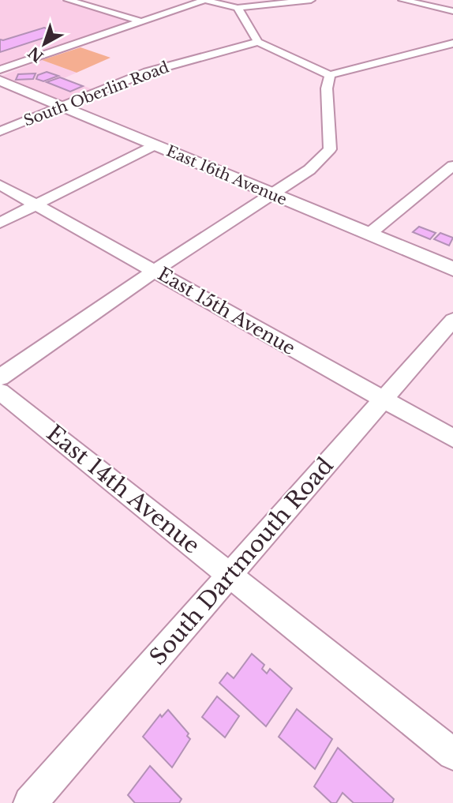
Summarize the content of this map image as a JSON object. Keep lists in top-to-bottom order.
{
  "streets": {
    "main road": ["East 16th Avenue"],
    "street": [
      "South Oberlin Road",
      "East 15th Avenue",
      "East 14th Avenue",
      "South Dartmouth Road"
    ]
  },
  "crossings": [
    ["South Oberlin Road", "East 16th Avenue"],
    ["East 15th Avenue", "South Dartmouth Road"],
    ["East 14th Avenue", "South Dartmouth Road"]
  ],
  "north": "bottom left"
}
